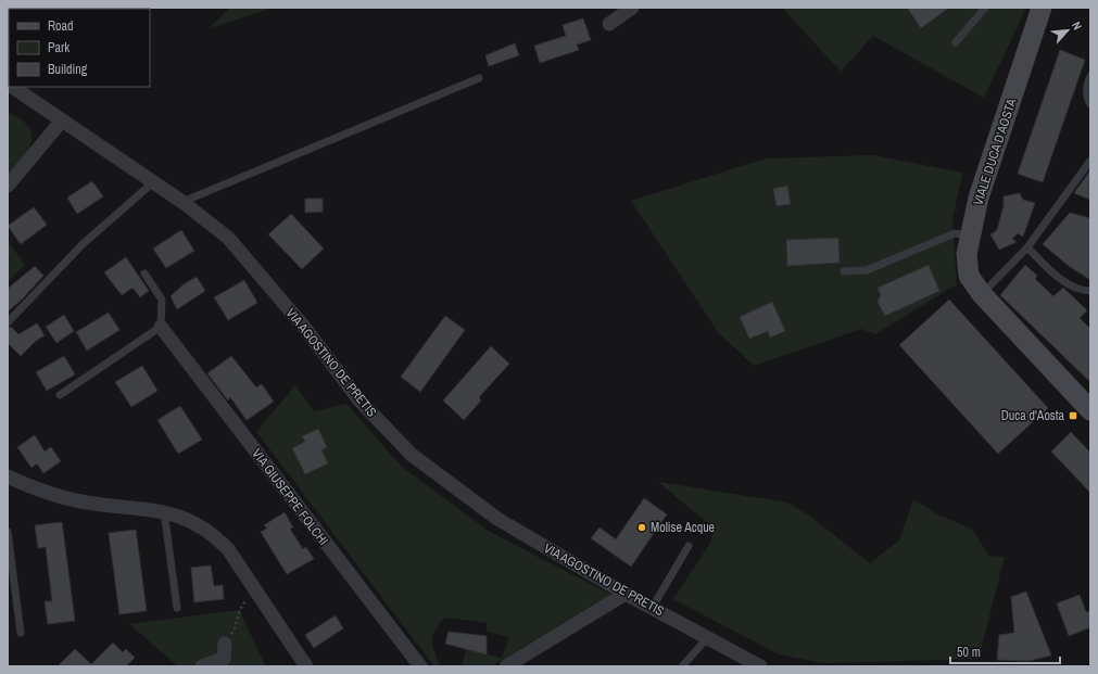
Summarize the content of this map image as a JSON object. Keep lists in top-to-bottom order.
{
  "streets": {
    "main road": ["VIALE DUCA D'AOSTA"],
    "street": ["VIA AGOSTINO DE PRETIS", "VIA GIUSEPPE FOLCHI"]
  },
  "places": {
    "transit": ["Duca d'Aosta"],
    "other": ["Molise Acque"]
  },
  "legend": ["Road", "Park", "Building"],
  "scale_bar": "50 m",
  "north": "top right"
}
